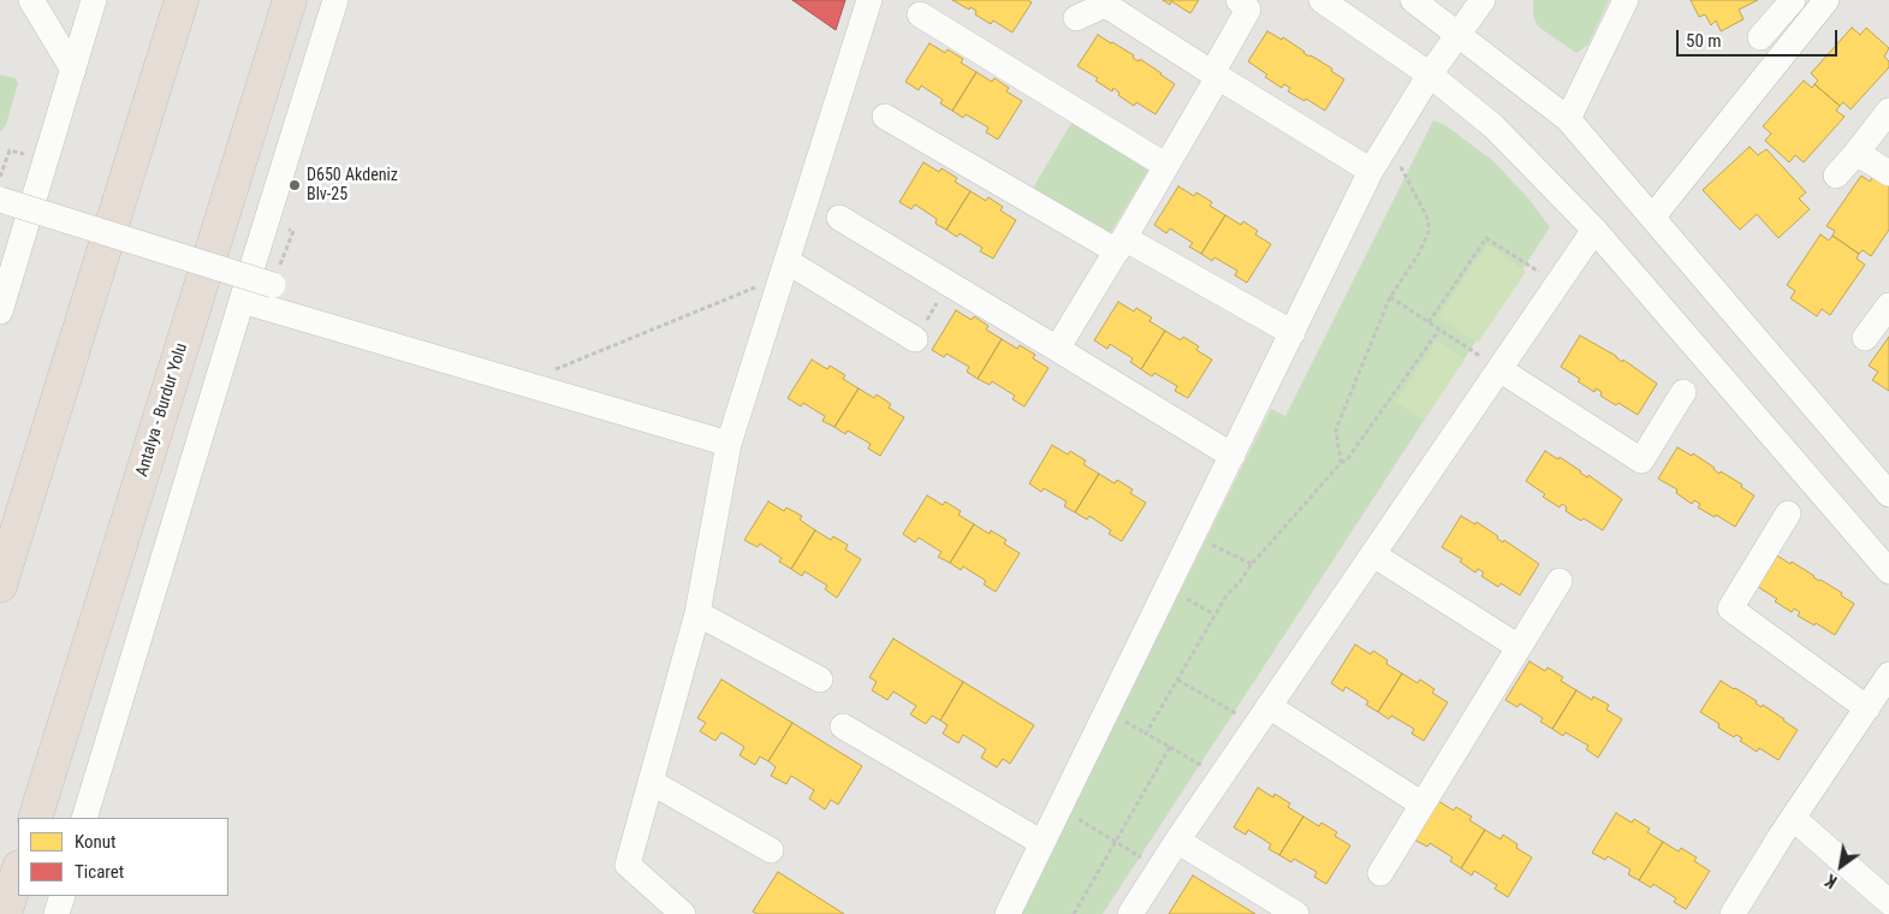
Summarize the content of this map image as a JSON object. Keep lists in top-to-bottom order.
{
  "streets": {
    "highway": ["Antalya - Burdur Yolu"]
  },
  "places": ["D650 Akdeniz Blv-25"],
  "legend": ["Konut", "Ticaret"],
  "scale_bar": "50 m",
  "north": "bottom left"
}
